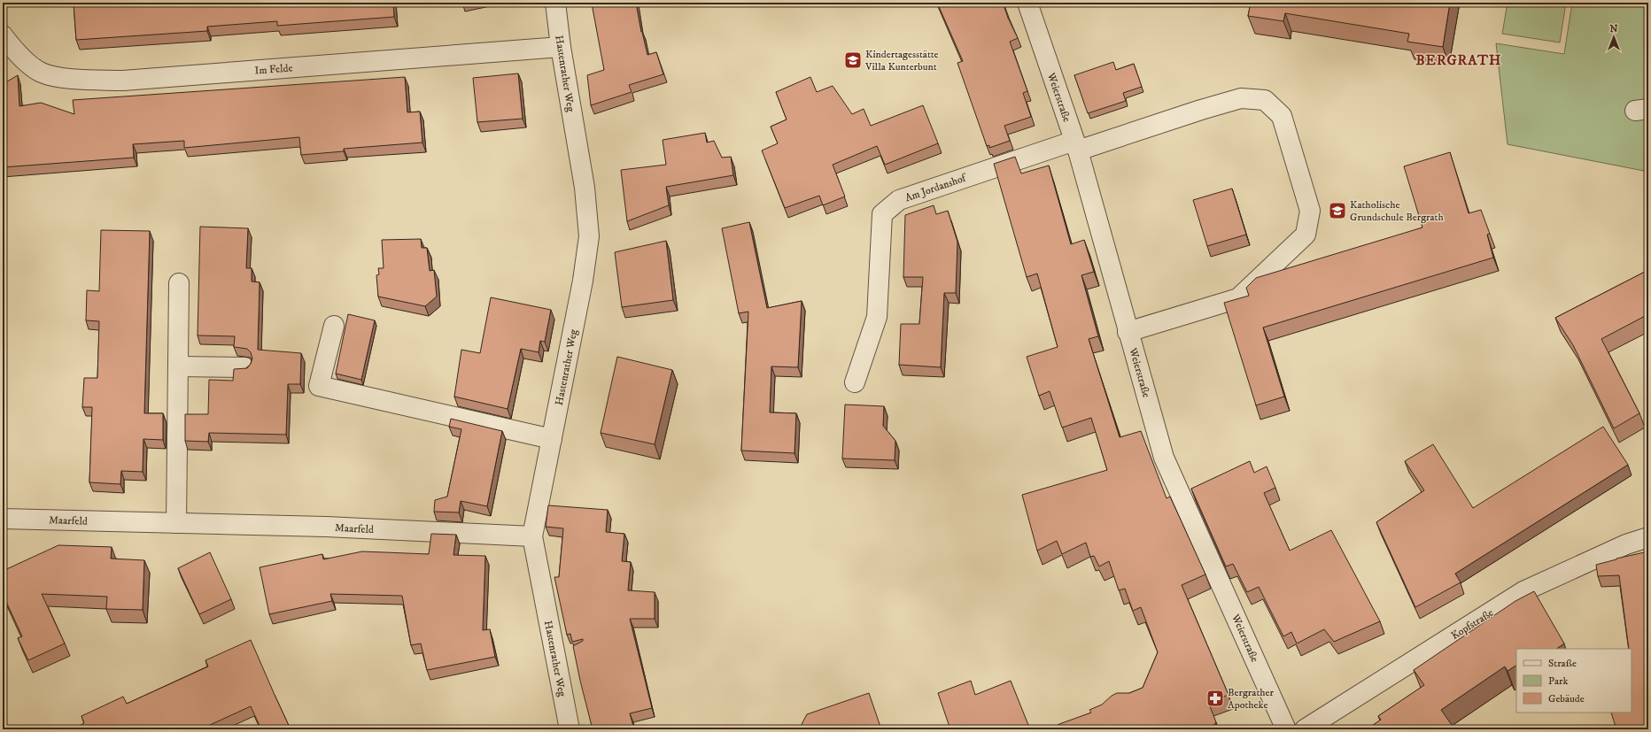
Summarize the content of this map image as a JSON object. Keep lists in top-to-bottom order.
{
  "streets": {
    "street": [
      "Im Felde",
      "Hastenrather Weg",
      "Weierstraße",
      "Am Jordanshof",
      "Maarfeld",
      "Kopfstraße"
    ]
  },
  "crossings": [
    ["Im Felde", "Hastenrather Weg"],
    ["Hastenrather Weg", "Maarfeld"],
    ["Weierstraße", "Am Jordanshof"]
  ],
  "districts": ["BERGRATH"],
  "places": {
    "school or university": ["Kindertagesstätte Villa Kunterbunt", "Katholische Grundschule Bergrath"],
    "pharmacy": ["Bergrather Apotheke"]
  },
  "legend": ["Straße", "Park", "Gebäude"],
  "north": "top"
}
